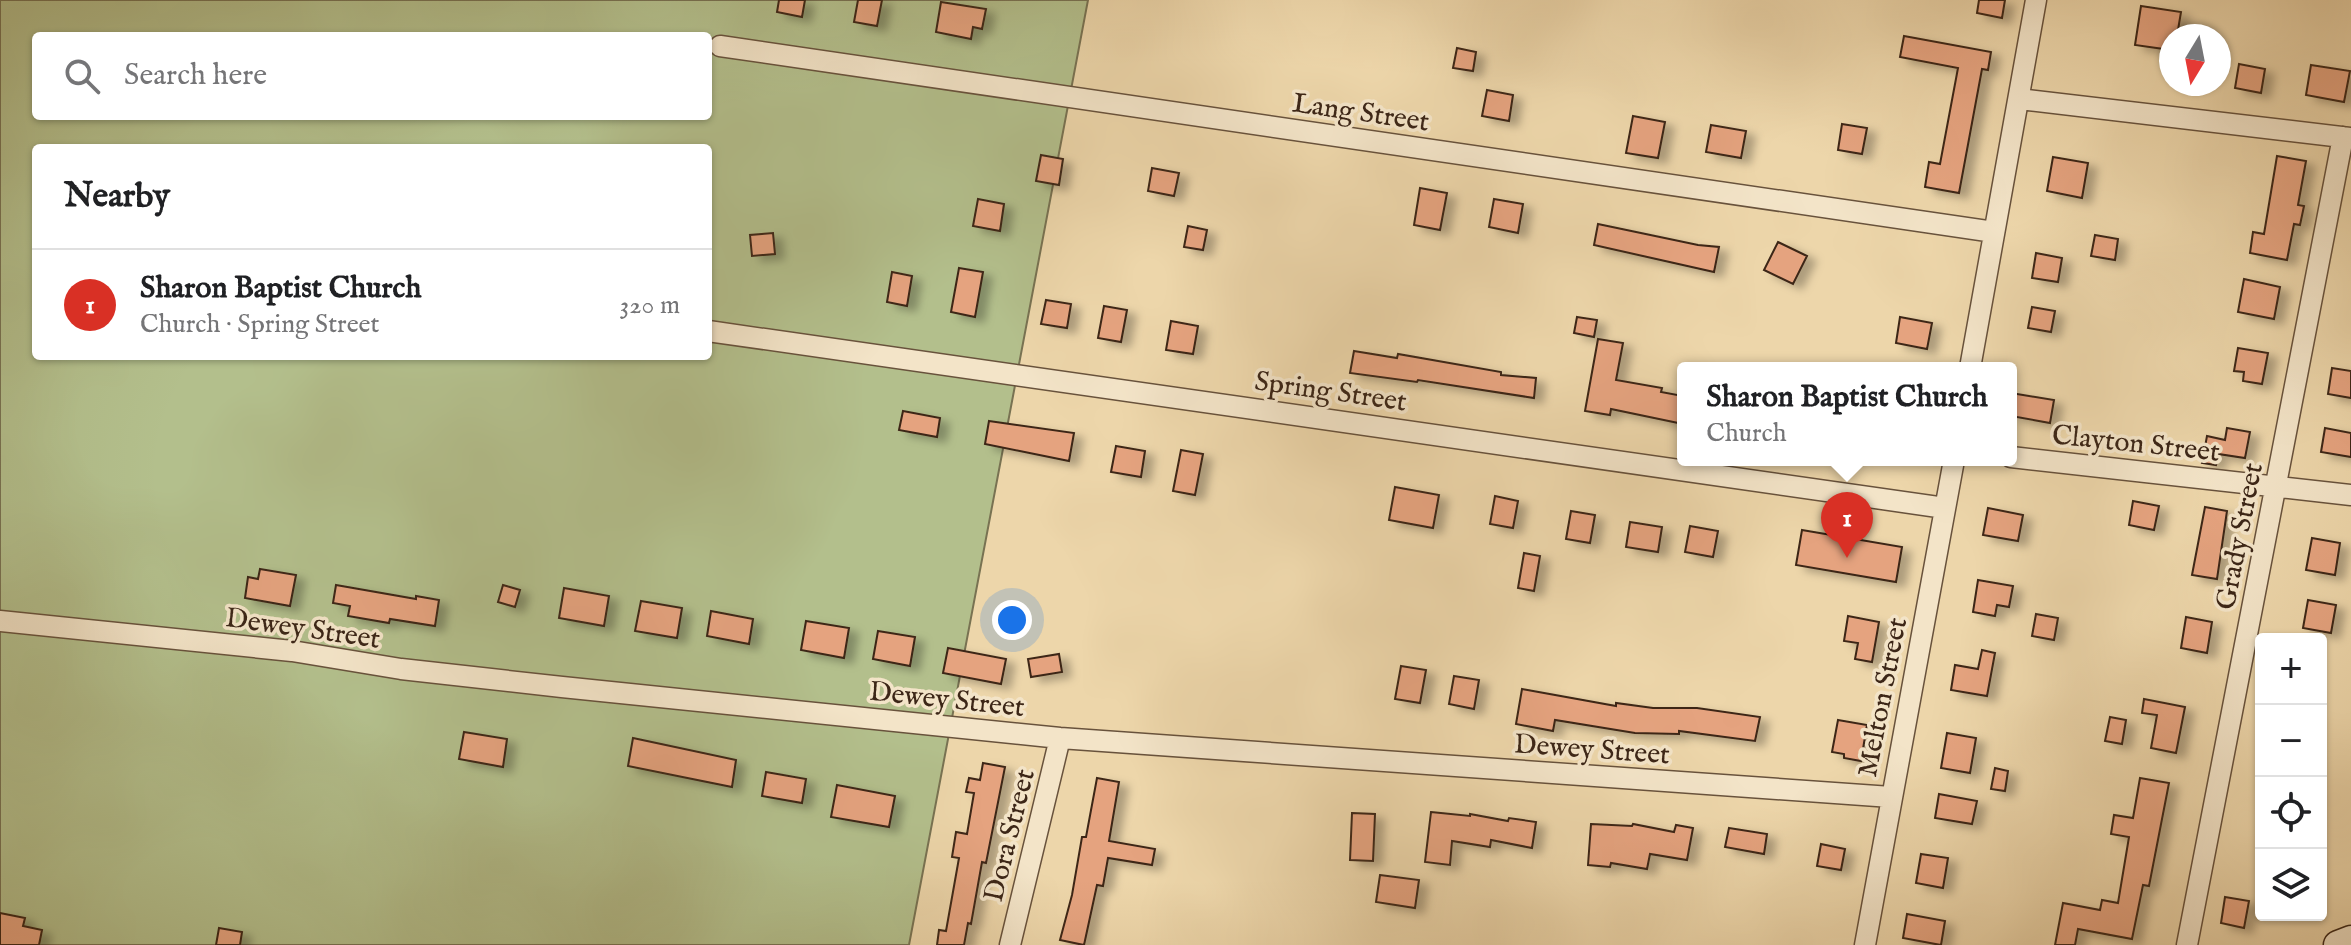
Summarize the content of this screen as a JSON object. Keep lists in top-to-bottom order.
{
  "streets": {
    "street": [
      "Lang Street",
      "Spring Street",
      "Clayton Street",
      "Grady Street",
      "Dewey Street",
      "Melton Street",
      "Dora Street"
    ]
  },
  "crossings": [
    ["Spring Street", "Melton Street"],
    ["Clayton Street", "Grady Street"],
    ["Dewey Street", "Melton Street"],
    ["Dewey Street", "Dora Street"]
  ],
  "north": "bottom",
  "page": {
    "search": "Search here",
    "heading": "Nearby",
    "list": [
      {
        "mark": "1",
        "name": "Sharon Baptist Church",
        "note": "Church · Spring Street",
        "value": "320 m"
      }
    ],
    "popup": ["Sharon Baptist Church", "Church"],
    "pins": "1",
    "map_buttons": ["+", "−"]
  }
}
